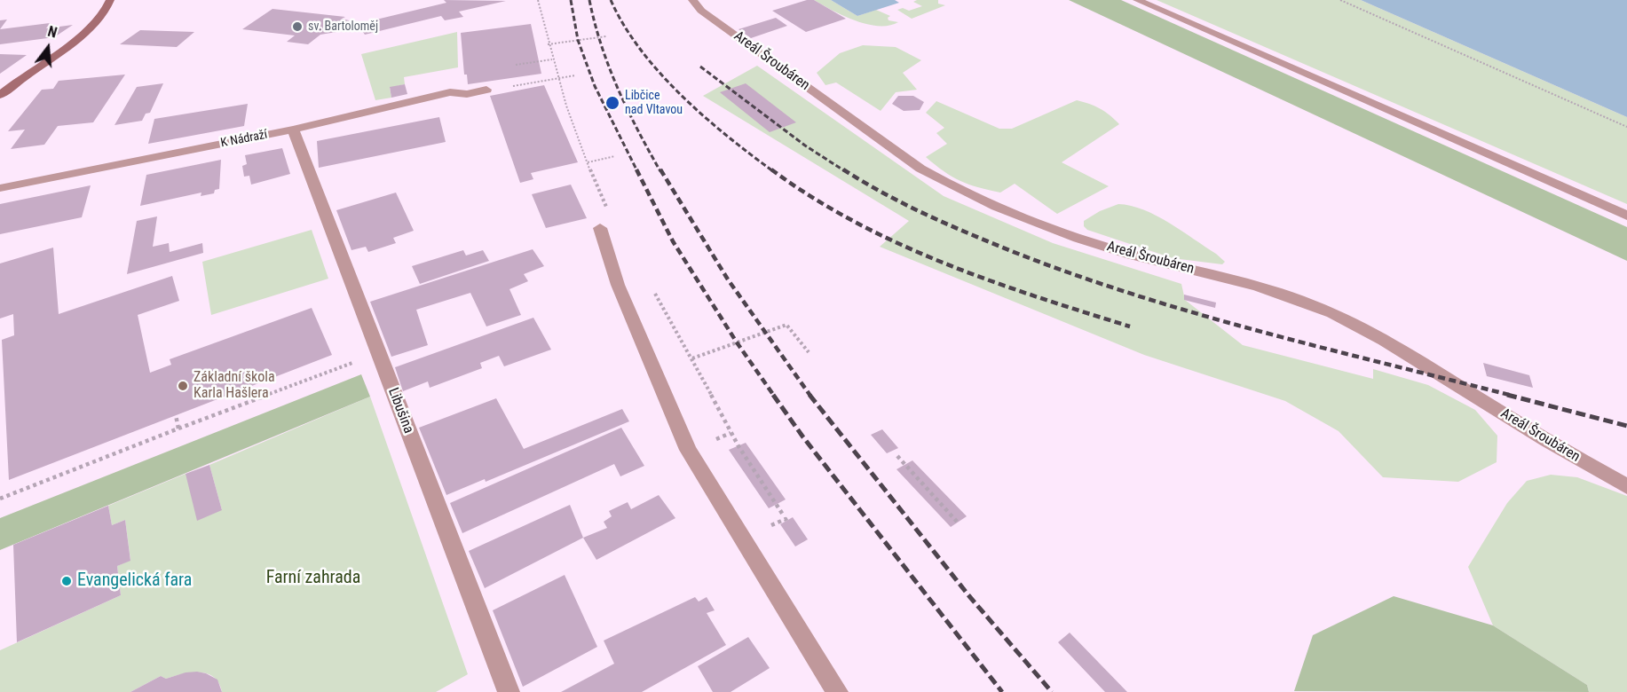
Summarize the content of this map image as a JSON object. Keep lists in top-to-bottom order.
{
  "streets": {
    "street": ["Areál Šroubáren", "K Nádraží", "Libušina"]
  },
  "crossings": [
    ["K Nádraží", "Libušina"]
  ],
  "parks": ["Farní zahrada"],
  "places": [
    "sv. Bartoloměj",
    "Libčice nad Vltavou",
    "Základní škola Karla Hašlera",
    "Evangelická fara"
  ],
  "north": "top"
}
